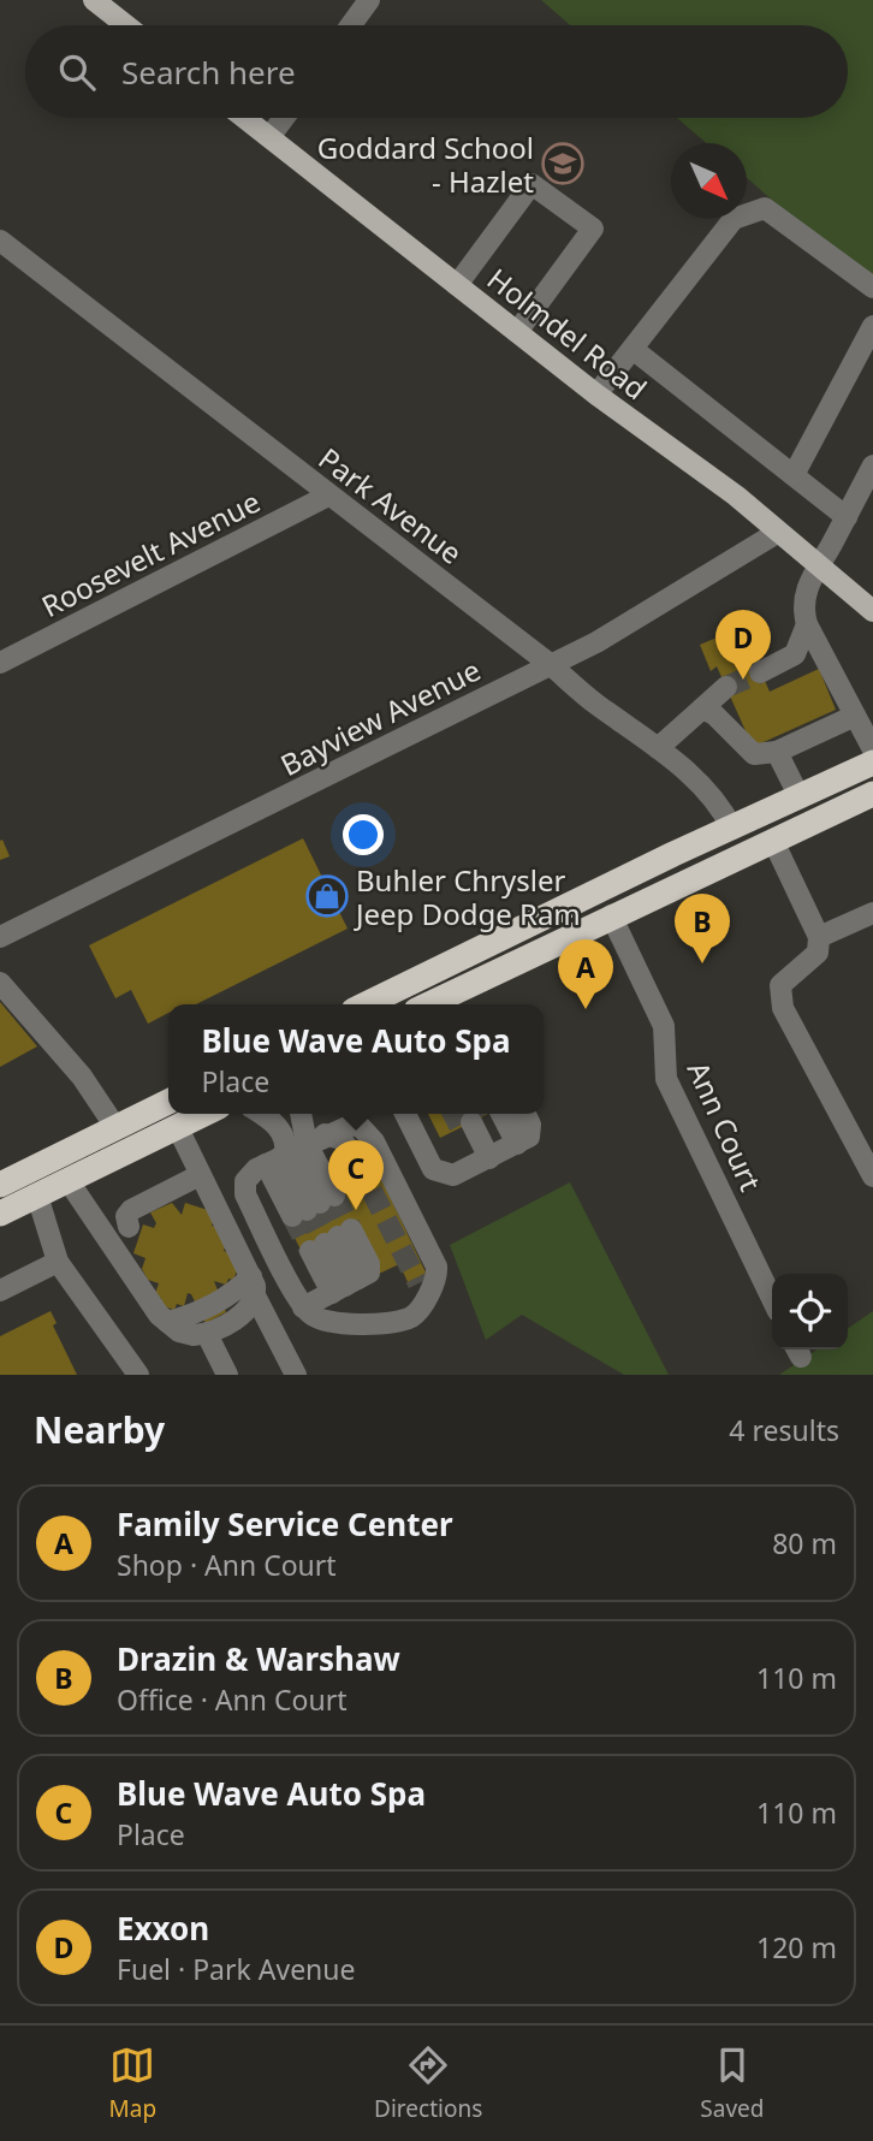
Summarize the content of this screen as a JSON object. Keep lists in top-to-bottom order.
{
  "streets": {
    "main road": ["Holmdel Road"],
    "street": [
      "Park Avenue",
      "Roosevelt Avenue",
      "Bayview Avenue",
      "Ann Court"
    ]
  },
  "crossings": [
    ["Holmdel Road", "Bayview Avenue"],
    ["Park Avenue", "Roosevelt Avenue"],
    ["Park Avenue", "Bayview Avenue"]
  ],
  "places": {
    "school or university": ["Goddard School - Hazlet"],
    "shop": ["Buhler Chrysler Jeep Dodge Ram"]
  },
  "north": "bottom right",
  "page": {
    "search": "Search here",
    "pins": [
      "D",
      "B",
      "A",
      "C"
    ],
    "popup": ["Blue Wave Auto Spa", "Place"],
    "heading": ["Nearby", "4 results"],
    "list": [
      {
        "mark": "A",
        "name": "Family Service Center",
        "note": "Shop · Ann Court",
        "value": "80 m"
      },
      {
        "mark": "B",
        "name": "Drazin & Warshaw",
        "note": "Office · Ann Court",
        "value": "110 m"
      },
      {
        "mark": "C",
        "name": "Blue Wave Auto Spa",
        "note": "Place",
        "value": "110 m"
      },
      {
        "mark": "D",
        "name": "Exxon",
        "note": "Fuel · Park Avenue",
        "value": "120 m"
      }
    ],
    "nav": ["Map", "Directions", "Saved"]
  }
}
